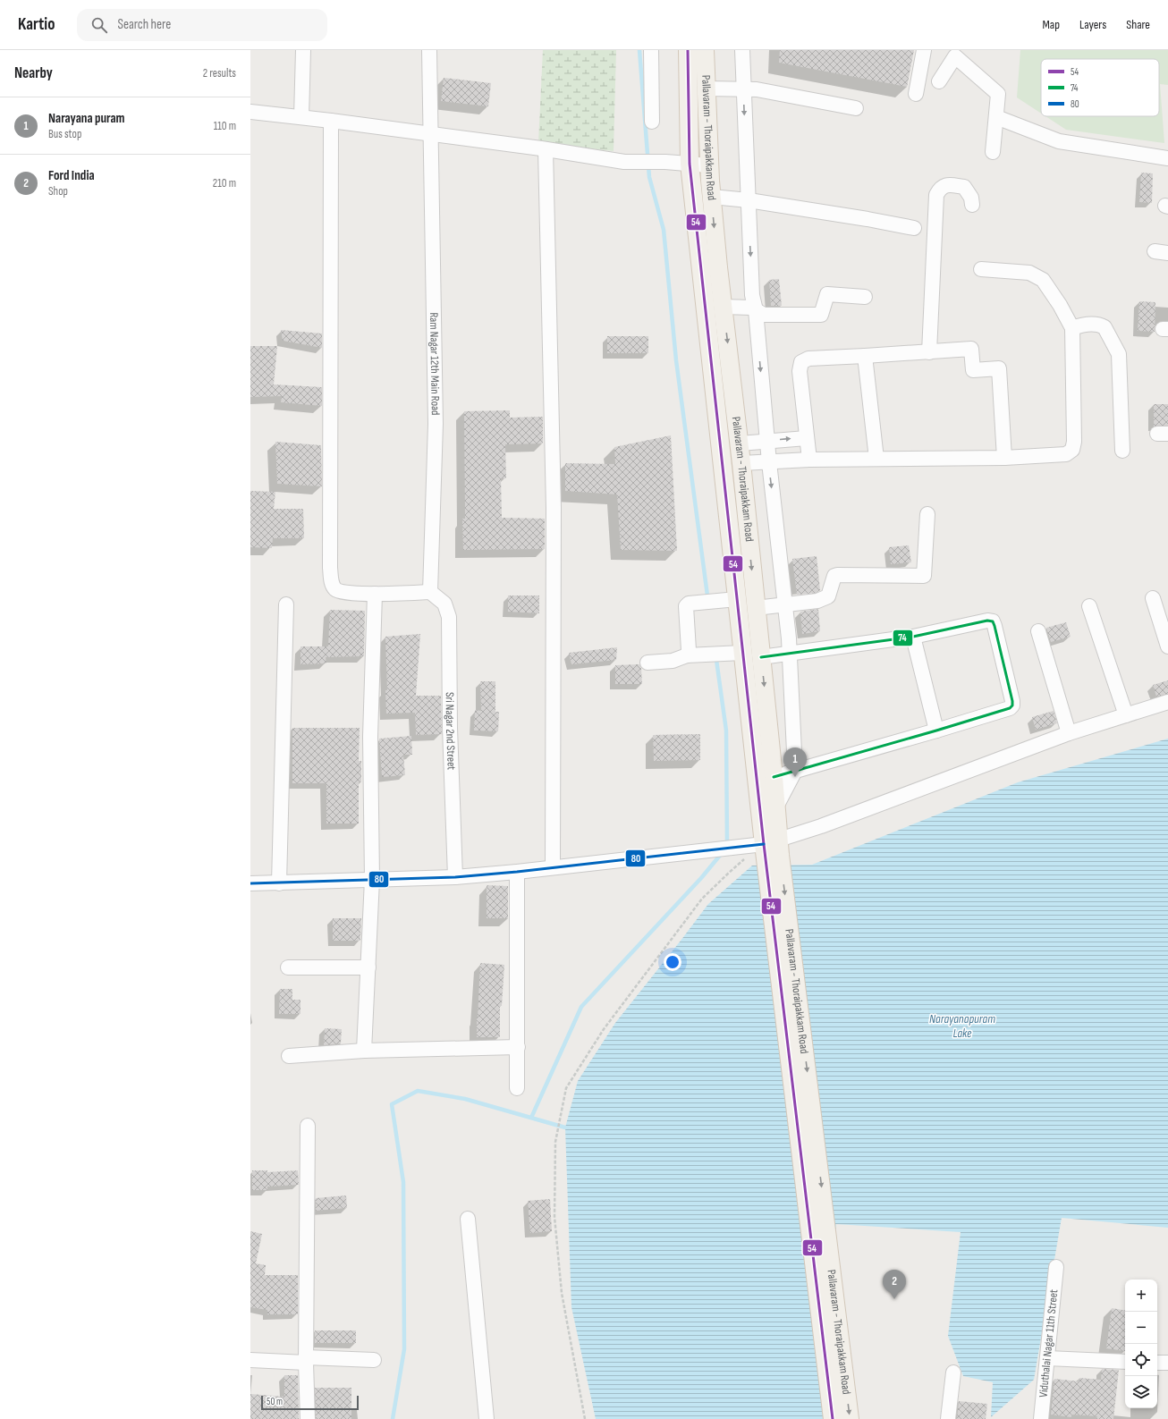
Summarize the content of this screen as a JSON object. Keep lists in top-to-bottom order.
{
  "streets": {
    "main road": ["Pallavaram - Thoraipakkam Road"],
    "street": ["Ram Nagar 12th Main Road", "Sri Nagar 2nd Street", "Viduthalai Nagar 11th Street"]
  },
  "crossings": [
    ["Ram Nagar 12th Main Road", "Sri Nagar 2nd Street"]
  ],
  "water": ["Narayanapuram Lake"],
  "lines": ["transit line 54", "transit line 74", "transit line 80"],
  "legend": ["54", "74", "80"],
  "scale_bar": "50 m",
  "page": {
    "header": "Kartio",
    "search": "Search here",
    "nav": ["Map", "Layers", "Share"],
    "heading": ["Nearby", "2 results"],
    "list": [
      {
        "mark": "1",
        "name": "Narayana puram",
        "note": "Bus stop",
        "value": "110 m"
      },
      {
        "mark": "2",
        "name": "Ford India",
        "note": "Shop",
        "value": "210 m"
      }
    ],
    "pins": ["1", "2"],
    "map_buttons": ["+", "−"],
    "scale": "50 m"
  }
}
